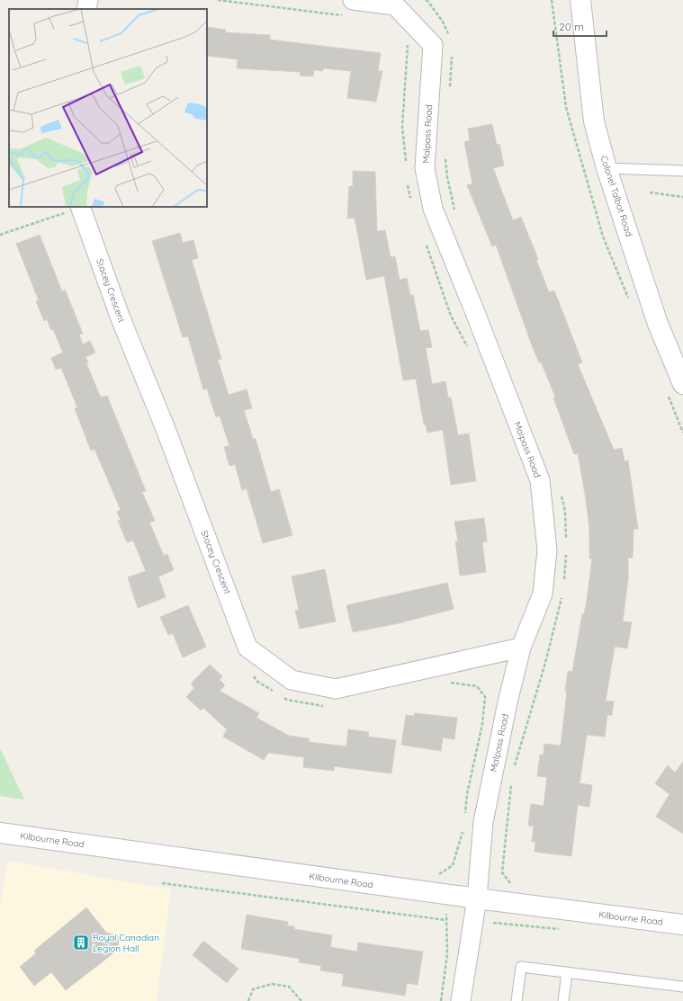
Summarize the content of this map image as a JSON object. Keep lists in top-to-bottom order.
{
  "streets": {
    "street": [
      "Malpass Road",
      "Colonel Talbot Road",
      "Stacey Crescent",
      "Kilbourne Road"
    ]
  },
  "crossings": [
    ["Malpass Road", "Stacey Crescent"],
    ["Malpass Road", "Kilbourne Road"]
  ],
  "places": {
    "building": ["Royal Canadian Legion Hall"]
  },
  "scale_bar": "20 m"
}
